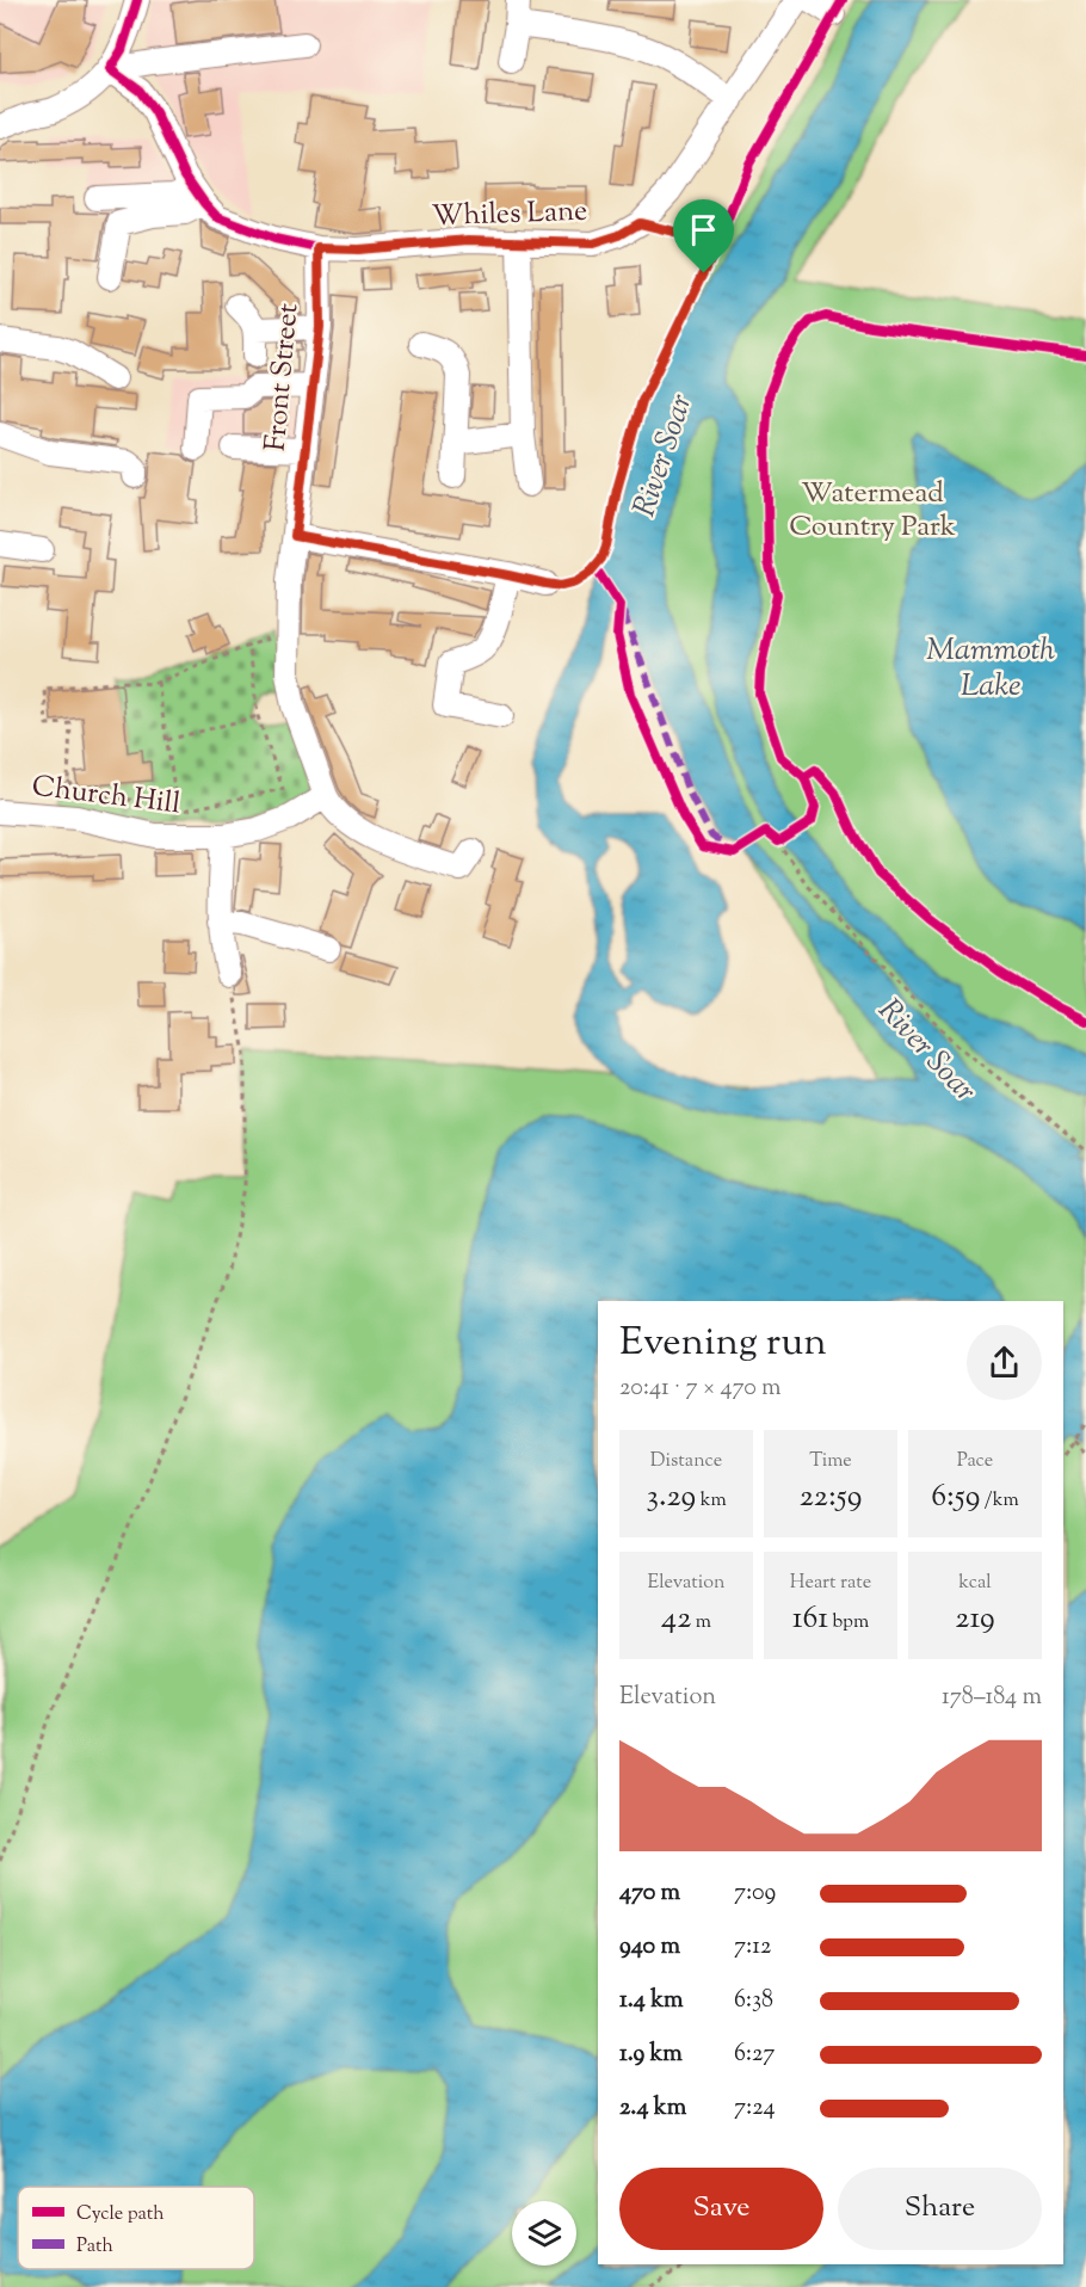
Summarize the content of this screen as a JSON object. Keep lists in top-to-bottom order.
{
  "streets": {
    "street": ["Whiles Lane", "Front Street", "Church Hill"]
  },
  "crossings": [
    ["Whiles Lane", "Front Street"],
    ["Front Street", "Church Hill"]
  ],
  "water": ["River Soar", "Mammoth Lake"],
  "parks": ["Watermead Country Park"],
  "legend": ["Cycle path", "Path"],
  "page": {
    "heading": ["Evening run", "20:41 · 7 × 470 m"],
    "stats": [
      ["Distance", "3.29 km"],
      ["Time", "22:59"],
      ["Pace", "6:59 /km"],
      ["Elevation", "42 m"],
      ["Heart rate", "161 bpm"],
      ["kcal", "219"]
    ],
    "chart": ["Elevation", "178–184 m"],
    "list": [
      {
        "name": "470 m",
        "note": "7:09"
      },
      {
        "name": "940 m",
        "note": "7:12"
      },
      {
        "name": "1.4 km",
        "note": "6:38"
      },
      {
        "name": "1.9 km",
        "note": "6:27"
      },
      {
        "name": "2.4 km",
        "note": "7:24"
      }
    ],
    "buttons": ["Save", "Share"]
  }
}
